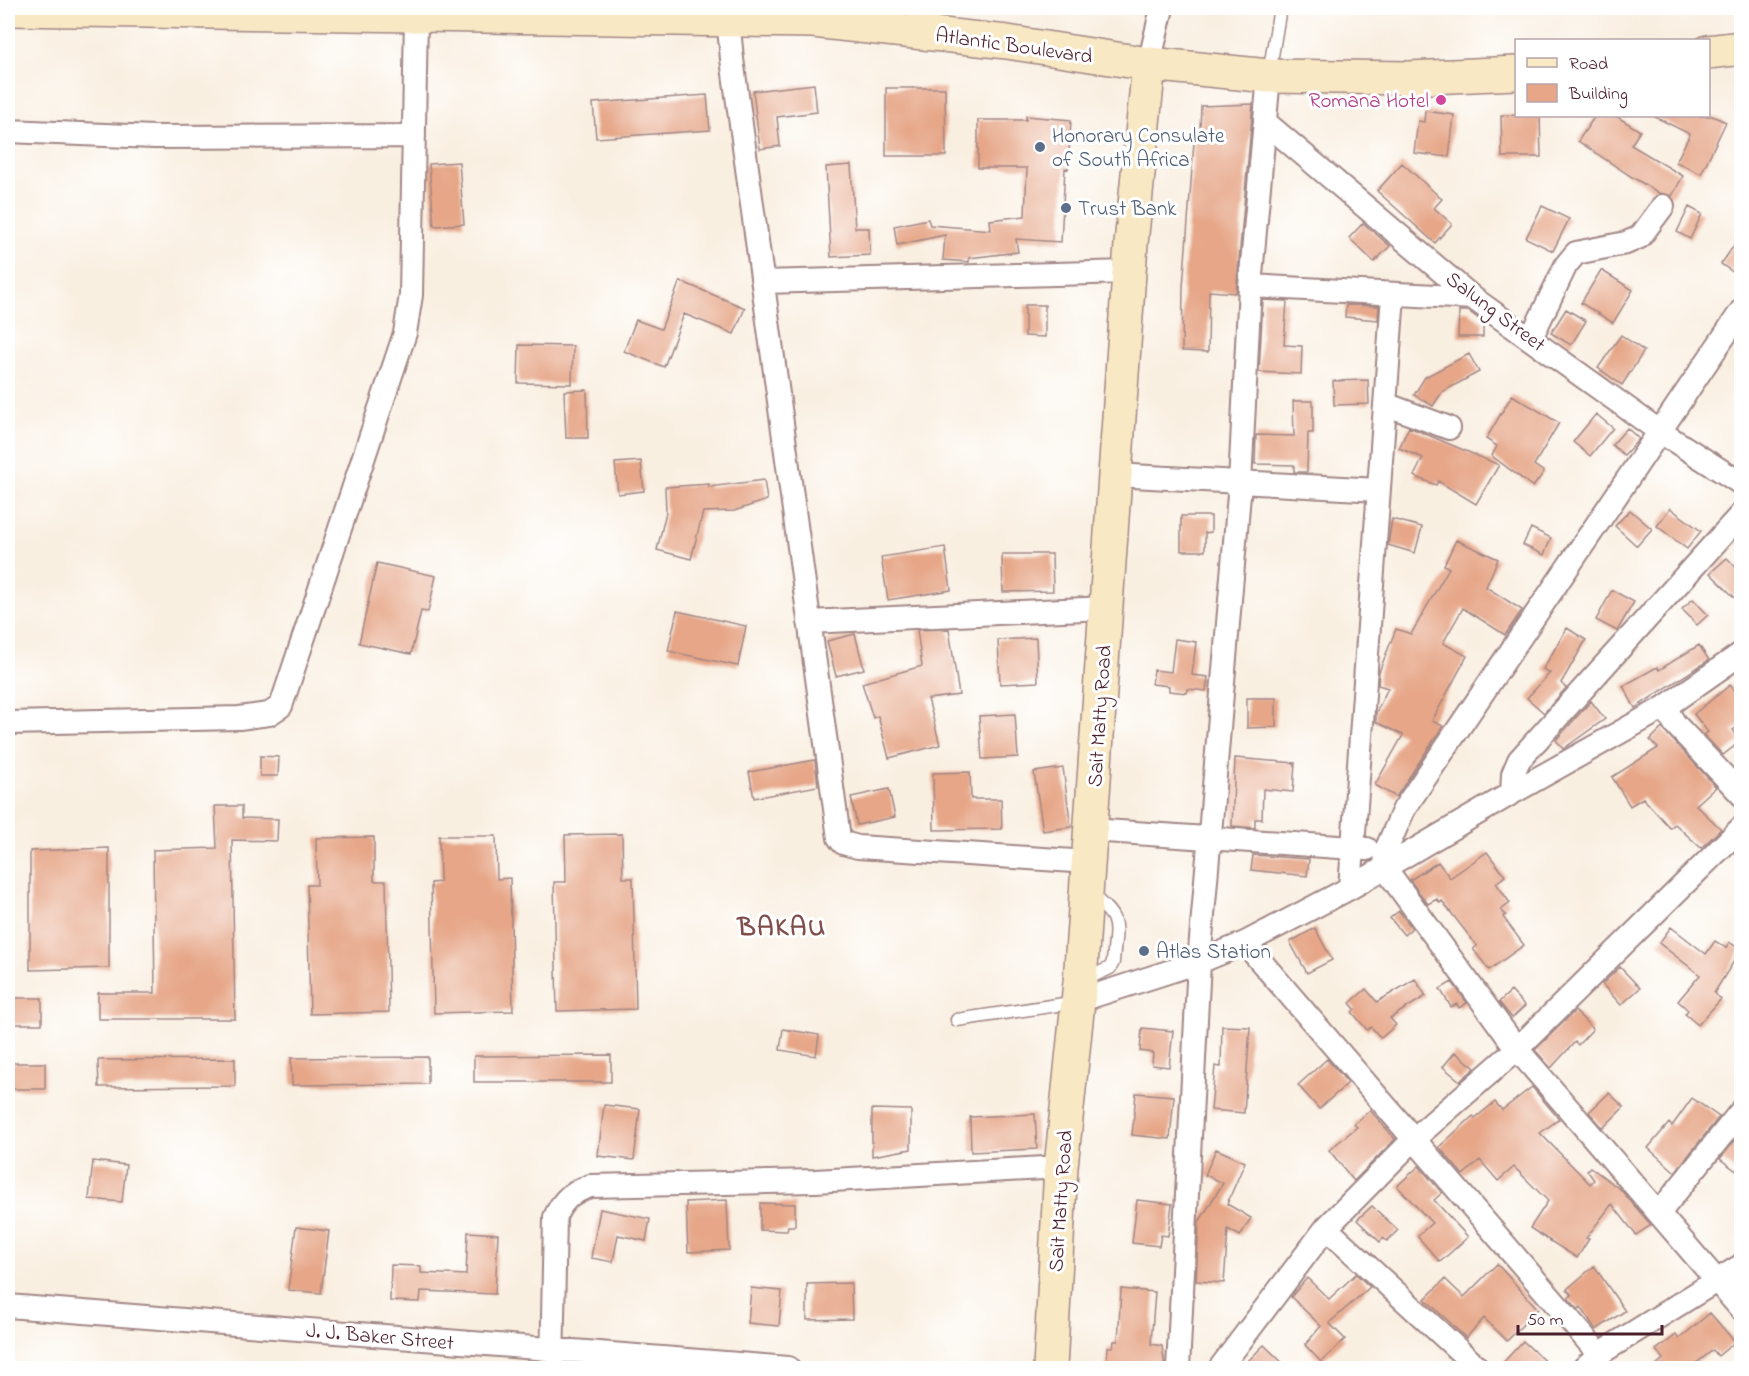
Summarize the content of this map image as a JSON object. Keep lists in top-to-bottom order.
{
  "streets": {
    "street": [
      "Atlantic Boulevard",
      "Salung Street",
      "Sait Matty Road",
      "J. J. Baker Street"
    ]
  },
  "crossings": [
    ["Atlantic Boulevard", "Sait Matty Road"]
  ],
  "districts": ["BAKAU"],
  "places": [
    "Romana Hotel",
    "Honorary Consulate of South Africa",
    "Trust Bank",
    "Atlas Station"
  ],
  "legend": ["Road", "Building"],
  "scale_bar": "50 m"
}
